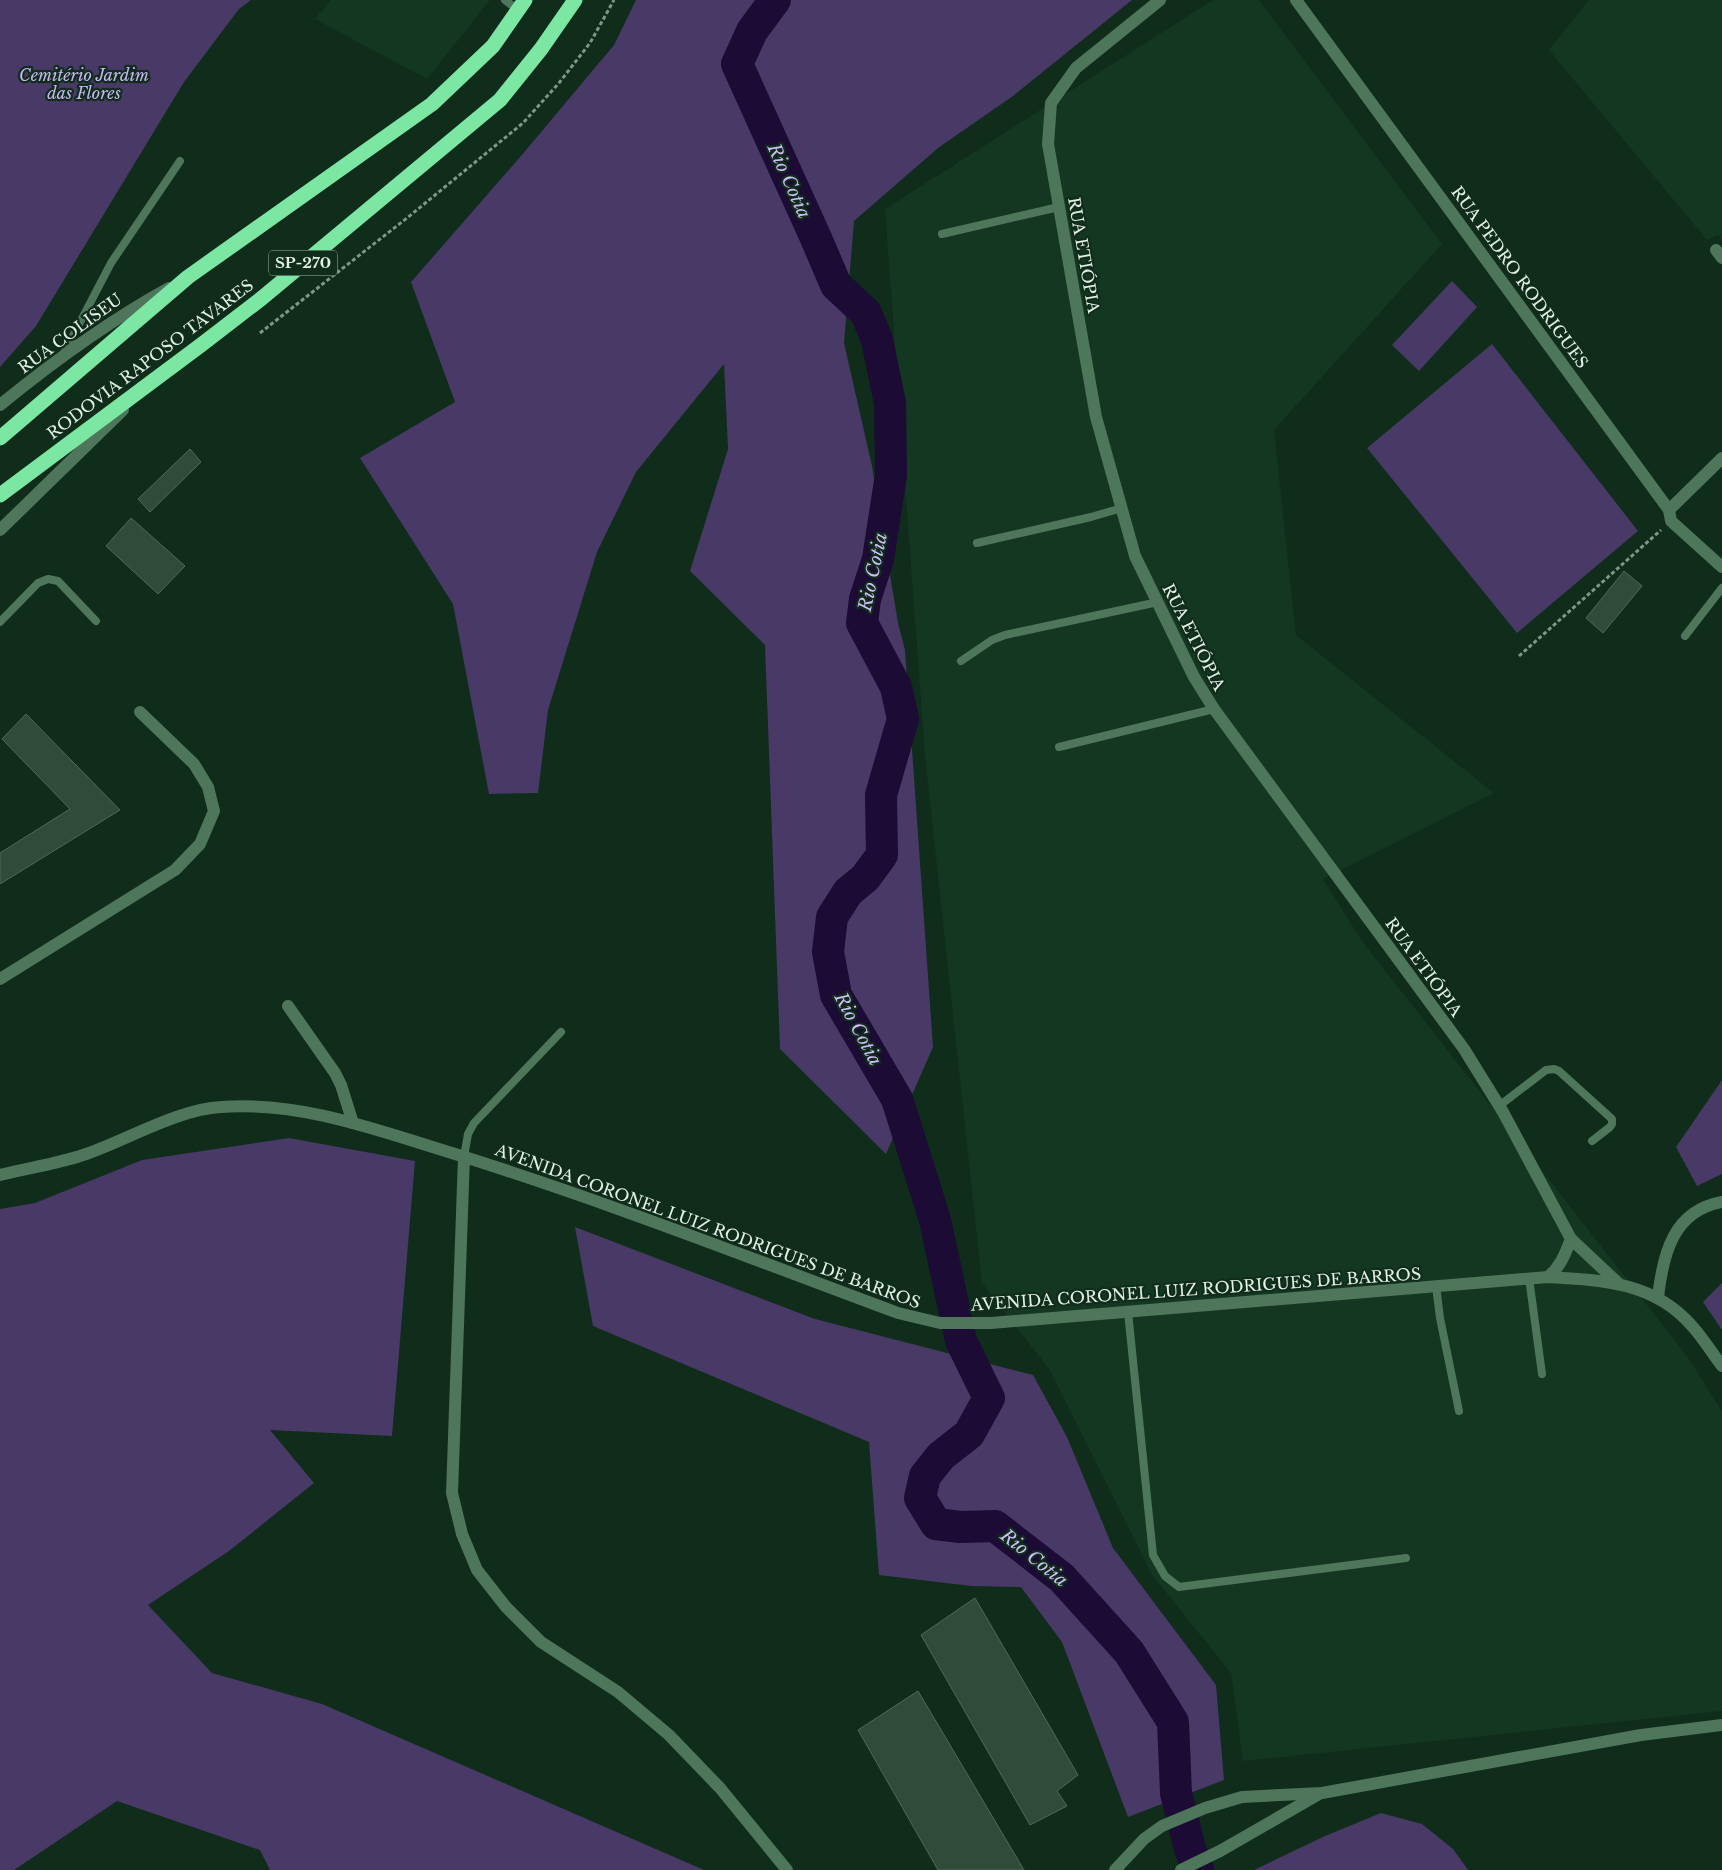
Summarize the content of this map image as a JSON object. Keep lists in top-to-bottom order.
{
  "streets": {
    "highway": ["SP-270", "RODOVIA RAPOSO TAVARES"],
    "street": [
      "RUA ETIÓPIA",
      "RUA PEDRO RODRIGUES",
      "RUA COLISEU",
      "AVENIDA CORONEL LUIZ RODRIGUES DE BARROS"
    ]
  },
  "crossings": [
    ["RUA ETIÓPIA", "AVENIDA CORONEL LUIZ RODRIGUES DE BARROS"],
    ["RUA COLISEU", "RODOVIA RAPOSO TAVARES"]
  ],
  "water": ["Rio Cotia"],
  "parks": ["Cemitério Jardim das Flores"]
}
